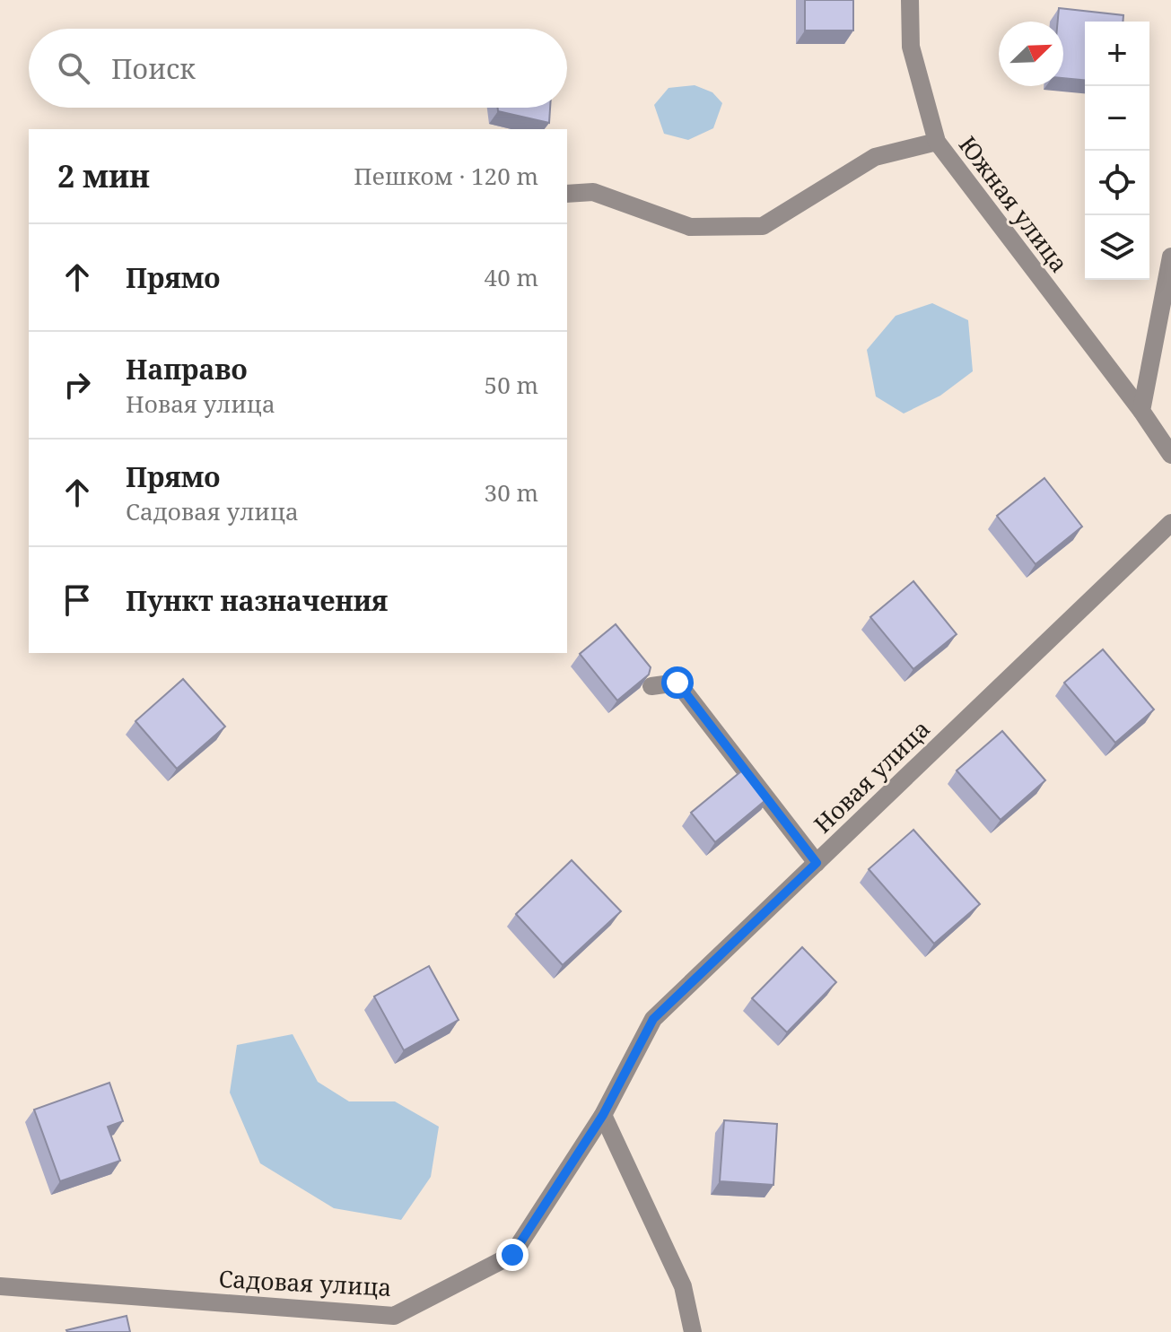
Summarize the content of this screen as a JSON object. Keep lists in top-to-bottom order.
{
  "streets": {
    "street": ["Южная улица", "Новая улица", "Садовая улица"]
  },
  "crossings": [
    ["Новая улица", "Садовая улица"]
  ],
  "north": "top right",
  "page": {
    "map_buttons": ["+", "−"],
    "search": "Поиск",
    "heading": ["2 мин", "Пешком · 120 m"],
    "list": [
      ["Прямо", "40 m"],
      ["Направо", "Новая улица", "50 m"],
      ["Прямо", "Садовая улица", "30 m"],
      "Пункт назначения"
    ]
  }
}
